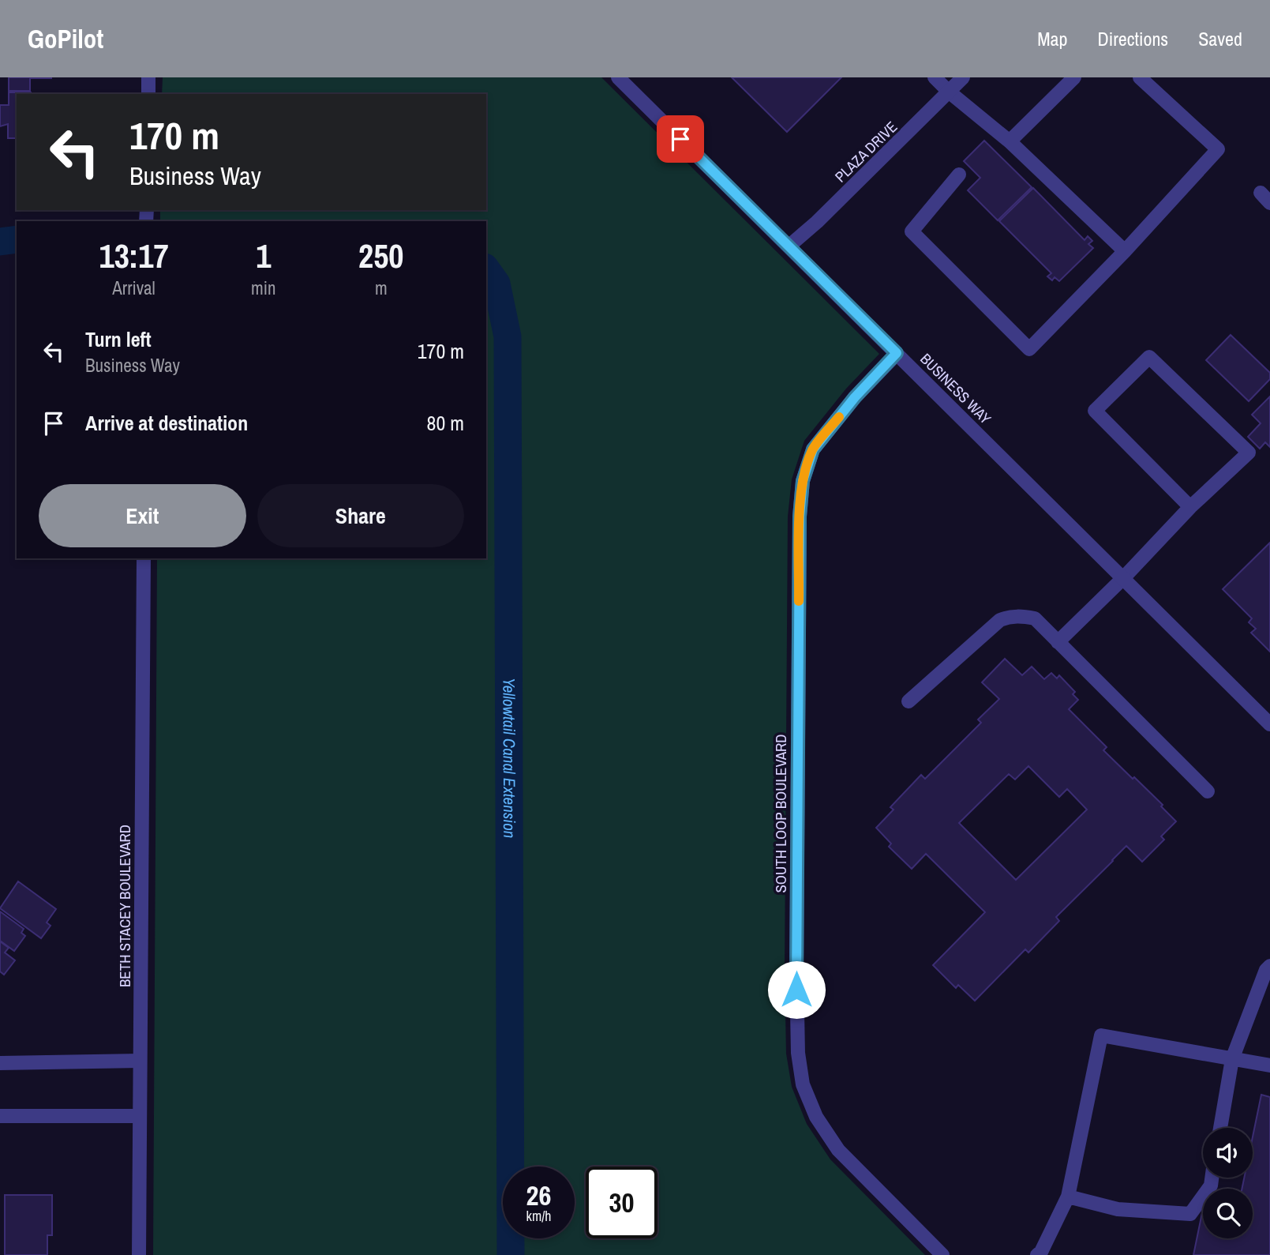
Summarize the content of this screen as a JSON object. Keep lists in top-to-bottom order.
{
  "streets": {
    "street": [
      "PLAZA DRIVE",
      "BUSINESS WAY",
      "SOUTH LOOP BOULEVARD",
      "BETH STACEY BOULEVARD"
    ]
  },
  "crossings": [
    ["PLAZA DRIVE", "BUSINESS WAY"],
    ["BUSINESS WAY", "SOUTH LOOP BOULEVARD"]
  ],
  "water": ["Yellowtail Canal Extension"],
  "page": {
    "header": "GoPilot",
    "nav": ["Map", "Directions", "Saved"],
    "turn": ["170 m", "Business Way"],
    "eta": [
      "13:17",
      "Arrival",
      "1",
      "min",
      "250",
      "m"
    ],
    "list": [
      {
        "name": "Turn left",
        "note": "Business Way",
        "value": "170 m"
      },
      {
        "name": "Arrive at destination",
        "value": "80 m"
      }
    ],
    "buttons": ["Exit", "Share"],
    "speed": "26 km/h",
    "limit": "30"
  }
}
